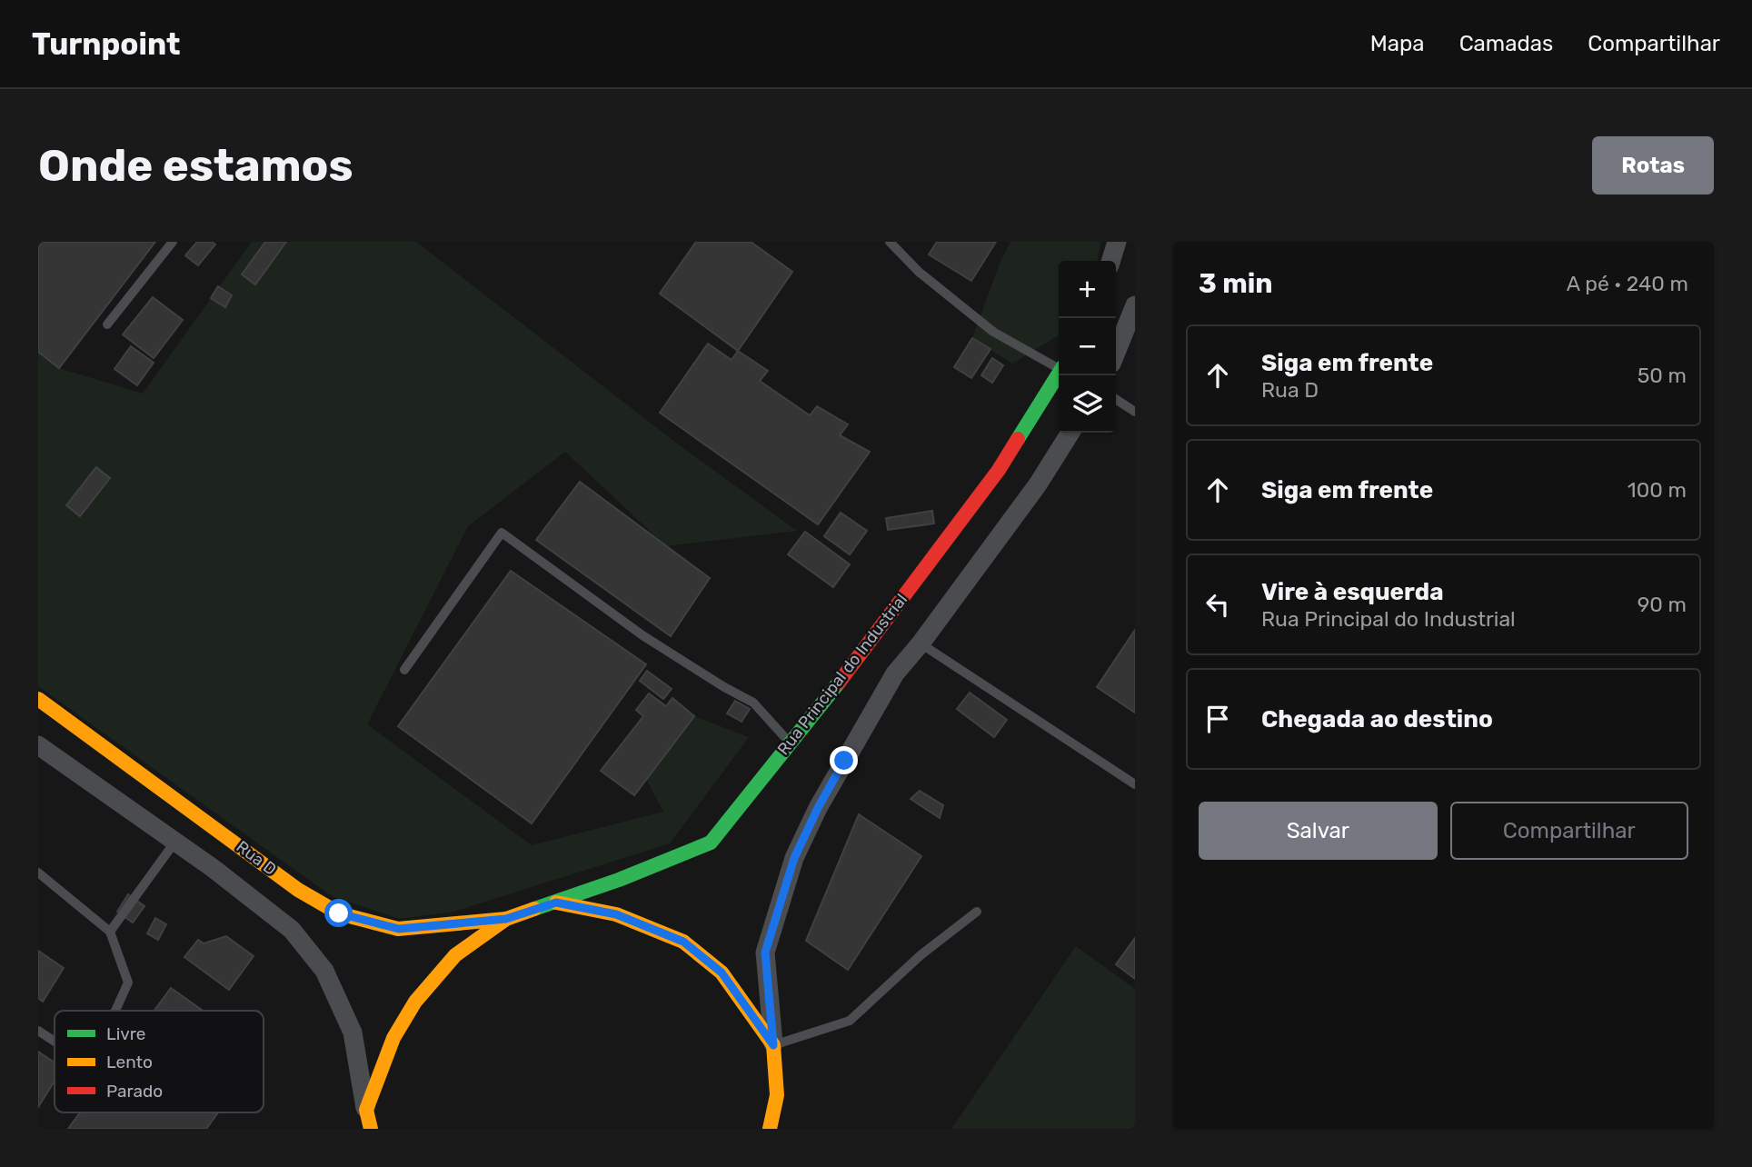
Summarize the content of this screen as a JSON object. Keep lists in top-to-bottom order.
{
  "streets": {
    "street": ["Rua Principal do Industrial", "Rua D"]
  },
  "crossings": [
    ["Rua Principal do Industrial", "Rua D"]
  ],
  "legend": ["Livre", "Lento", "Parado"],
  "page": {
    "header": "Turnpoint",
    "nav": ["Mapa", "Camadas", "Compartilhar"],
    "buttons": [
      "Rotas",
      ["Salvar", "Compartilhar"]
    ],
    "title": "Onde estamos",
    "heading": ["3 min", "A pé · 240 m"],
    "map_buttons": ["+", "−"],
    "list": [
      ["Siga em frente", "Rua D", "50 m"],
      ["Siga em frente", "100 m"],
      ["Vire à esquerda", "Rua Principal do Industrial", "90 m"],
      "Chegada ao destino"
    ]
  }
}
